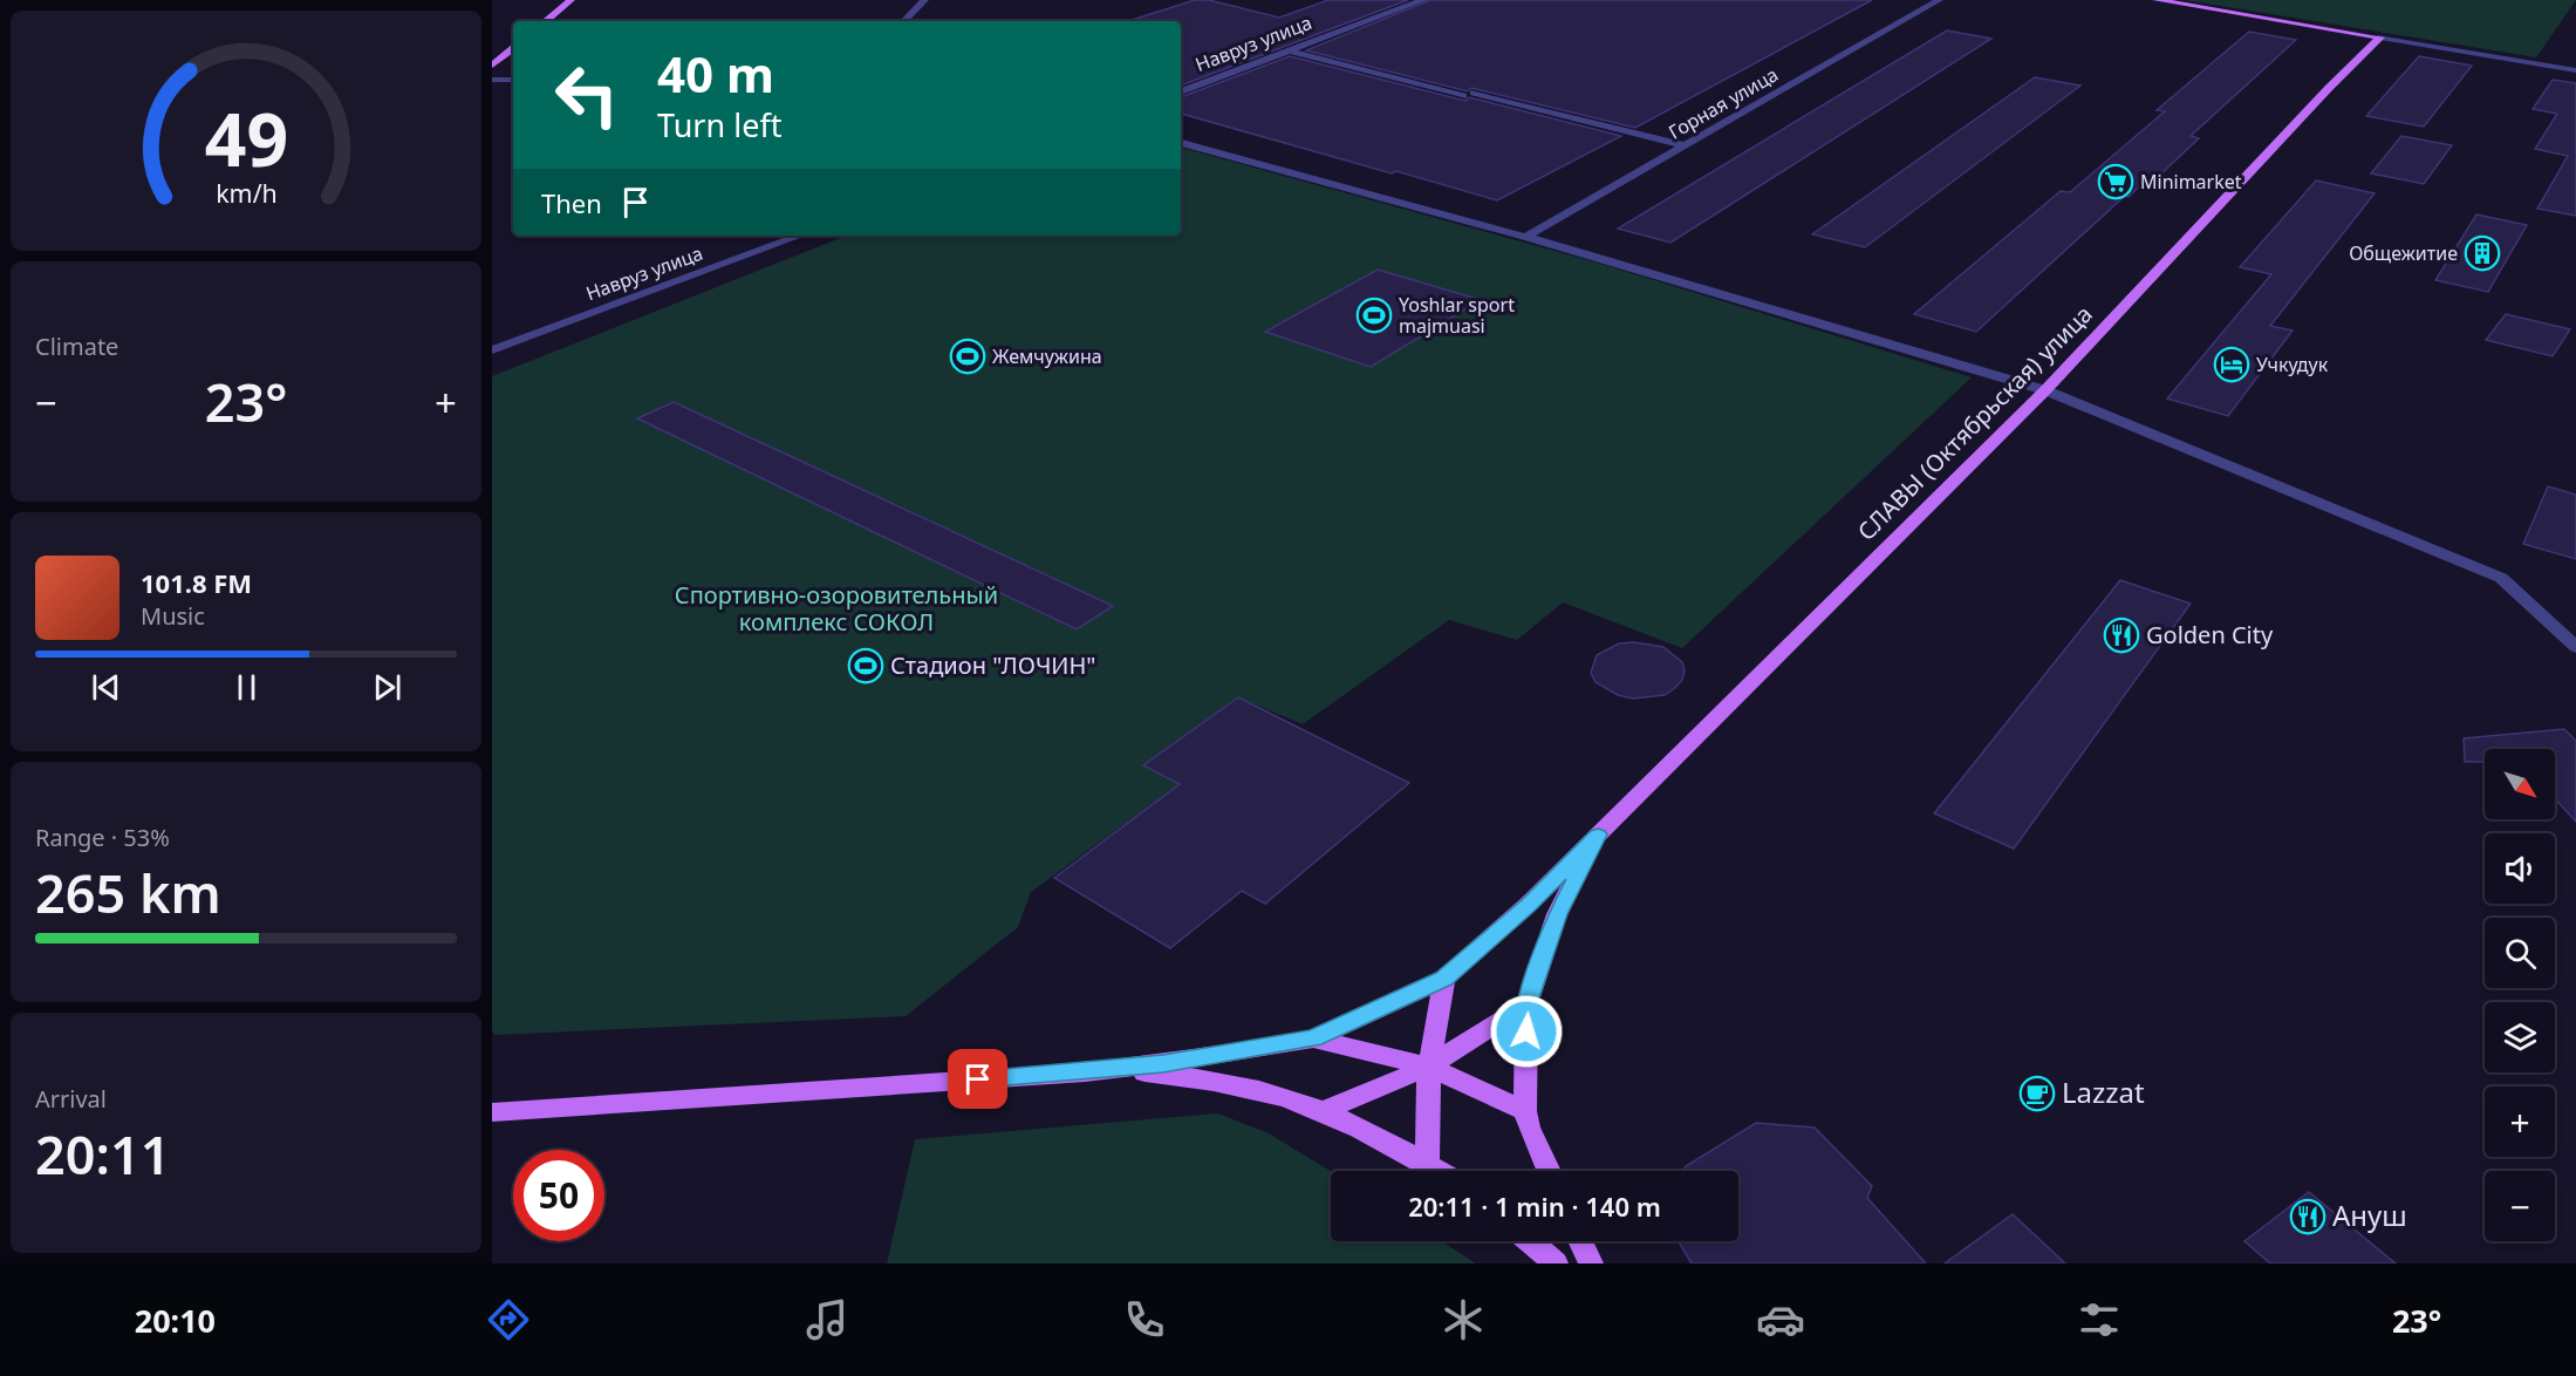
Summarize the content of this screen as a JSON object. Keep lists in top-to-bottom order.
{
  "streets": {
    "main road": ["СЛАВЫ (Октябрьская) улица"],
    "street": ["Навруз улица", "Горная улица"]
  },
  "parks": ["Спортивно-озоровительный комплекс СОКОЛ"],
  "places": {
    "supermarket": ["Minimarket"],
    "building": ["Общежитие"],
    "sports": ["Yoshlar sport majmuasi", "Жемчужина", "Стадион \"ЛОЧИН\""],
    "hotel": ["Учкудук"],
    "restaurant": ["Golden City", "Ануш"],
    "cafe": ["Lazzat"]
  },
  "north": "bottom right",
  "page": {
    "turn": ["40 m", "Turn left"],
    "then": "Then",
    "tile": [
      "Climate",
      ["Range · 53%", "265 km"],
      ["Arrival", "20:11"]
    ],
    "heat": ["−", "23°", "+"],
    "song": ["101.8 FM", "Music"],
    "map_buttons": ["+", "−"],
    "limit": "50",
    "trip": "20:11 · 1 min · 140 m",
    "tabs": ["20:10", "23°"],
    "gauge": ["49", "km/h"]
  }
}
